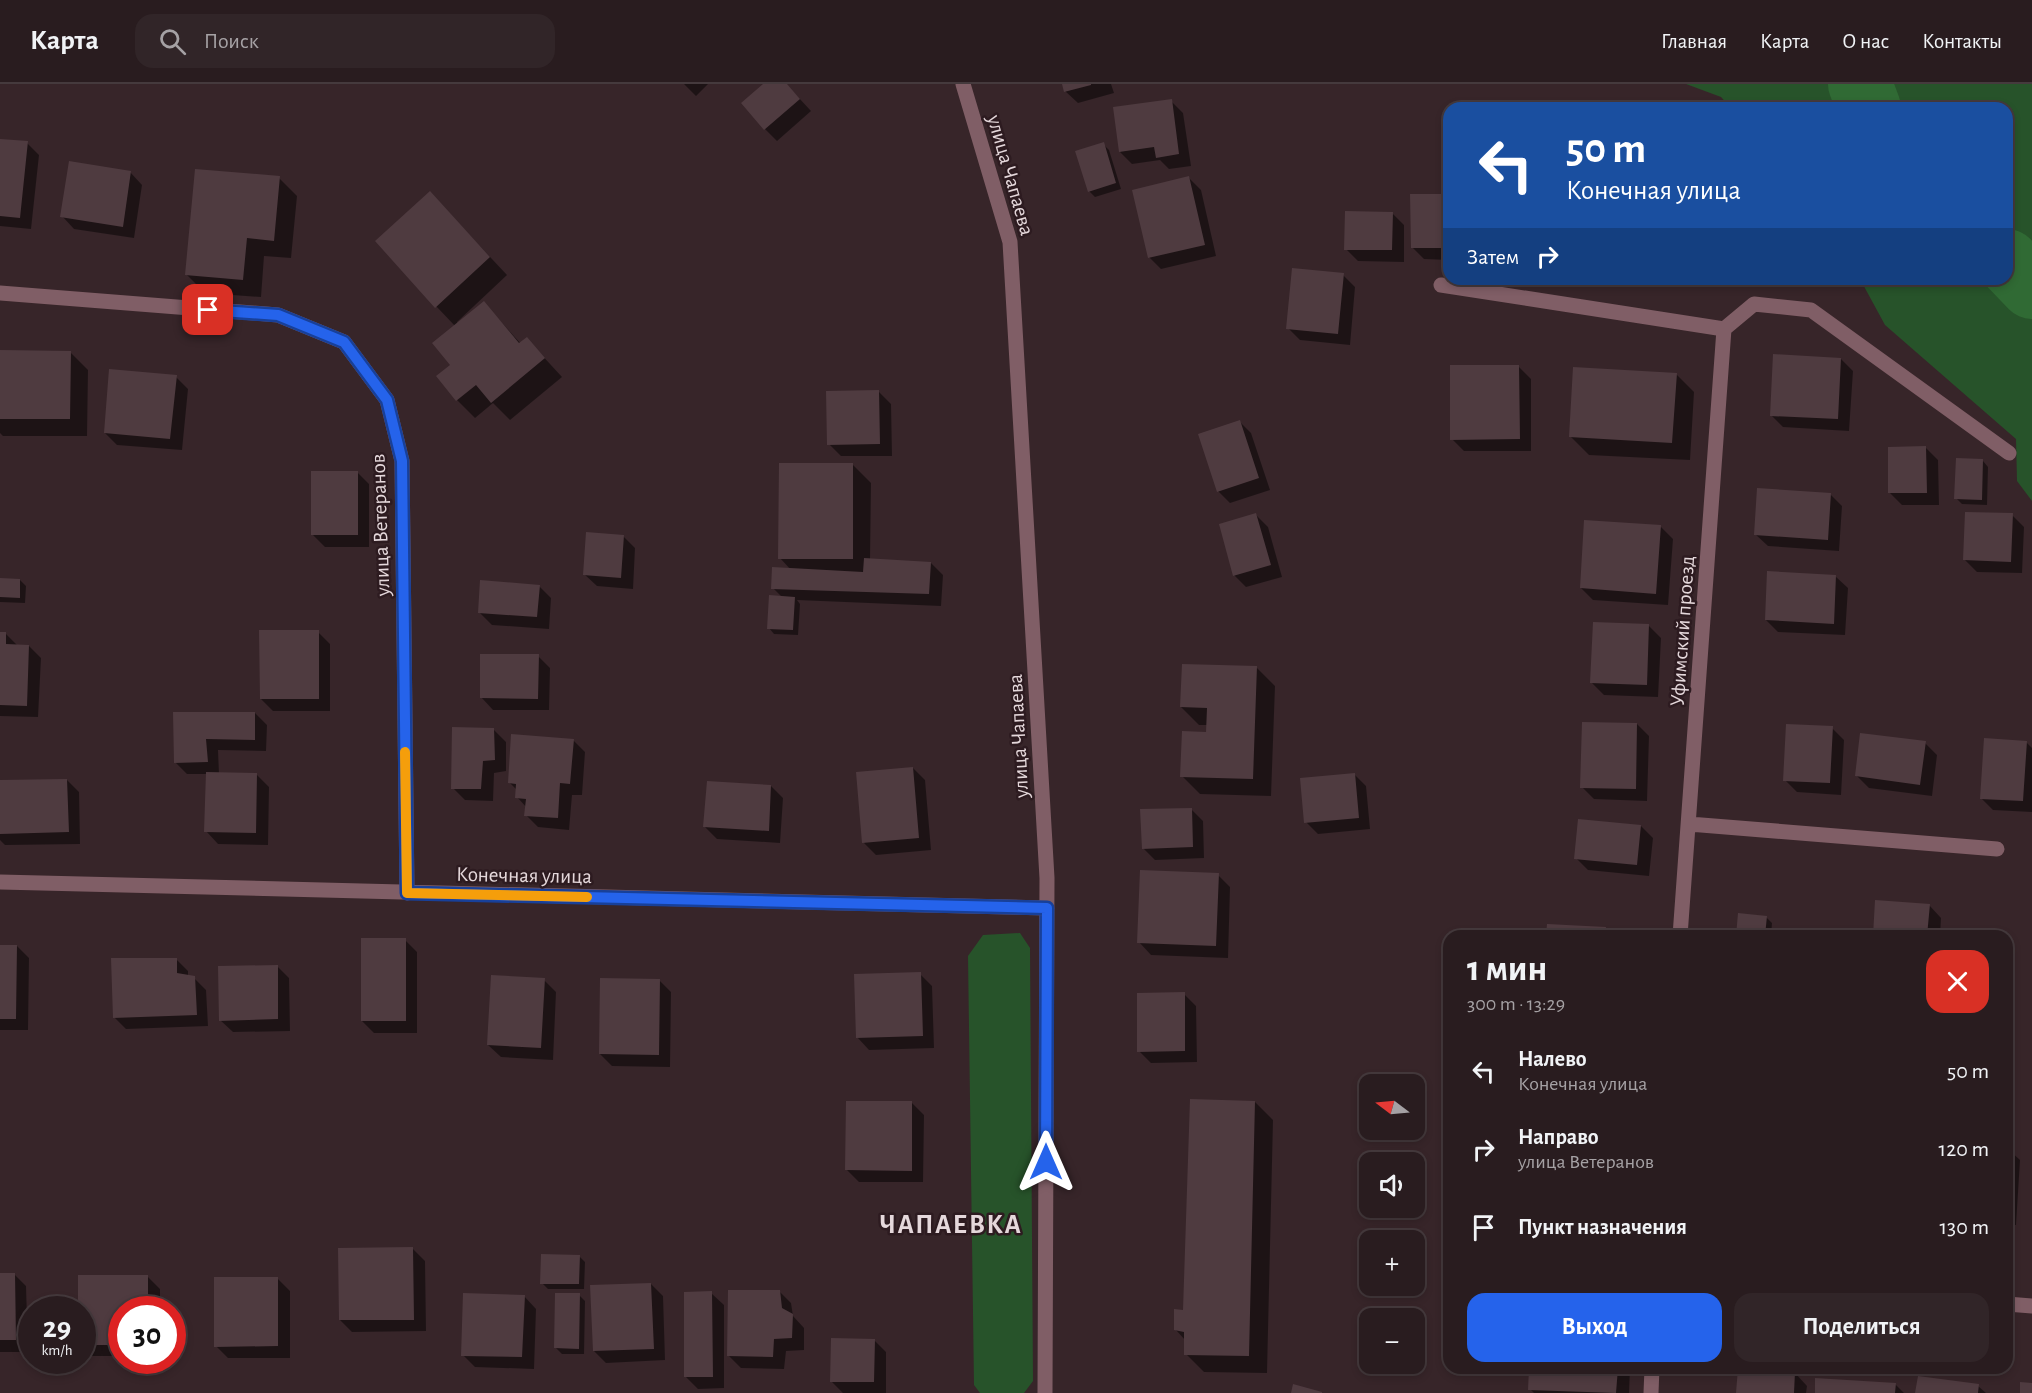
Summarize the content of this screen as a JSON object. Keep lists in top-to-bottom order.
{
  "streets": {
    "street": [
      "улица Чапаева",
      "улица Ветеранов",
      "Уфимский проезд",
      "Конечная улица"
    ]
  },
  "crossings": [
    ["улица Чапаева", "Конечная улица"],
    ["улица Ветеранов", "Конечная улица"]
  ],
  "districts": ["ЧАПАЕВКА"],
  "north": "left",
  "page": {
    "header": "Карта",
    "search": "Поиск",
    "nav": [
      "Главная",
      "Карта",
      "О нас",
      "Контакты"
    ],
    "turn": ["50 m", "Конечная улица"],
    "then": "Затем",
    "heading": ["1 мин", "300 m · 13:29"],
    "list": [
      {
        "name": "Налево",
        "note": "Конечная улица",
        "value": "50 m"
      },
      {
        "name": "Направо",
        "note": "улица Ветеранов",
        "value": "120 m"
      },
      {
        "name": "Пункт назначения",
        "value": "130 m"
      }
    ],
    "map_buttons": ["+", "−"],
    "buttons": ["Выход", "Поделиться"],
    "speed": "29 km/h",
    "limit": "30"
  }
}
